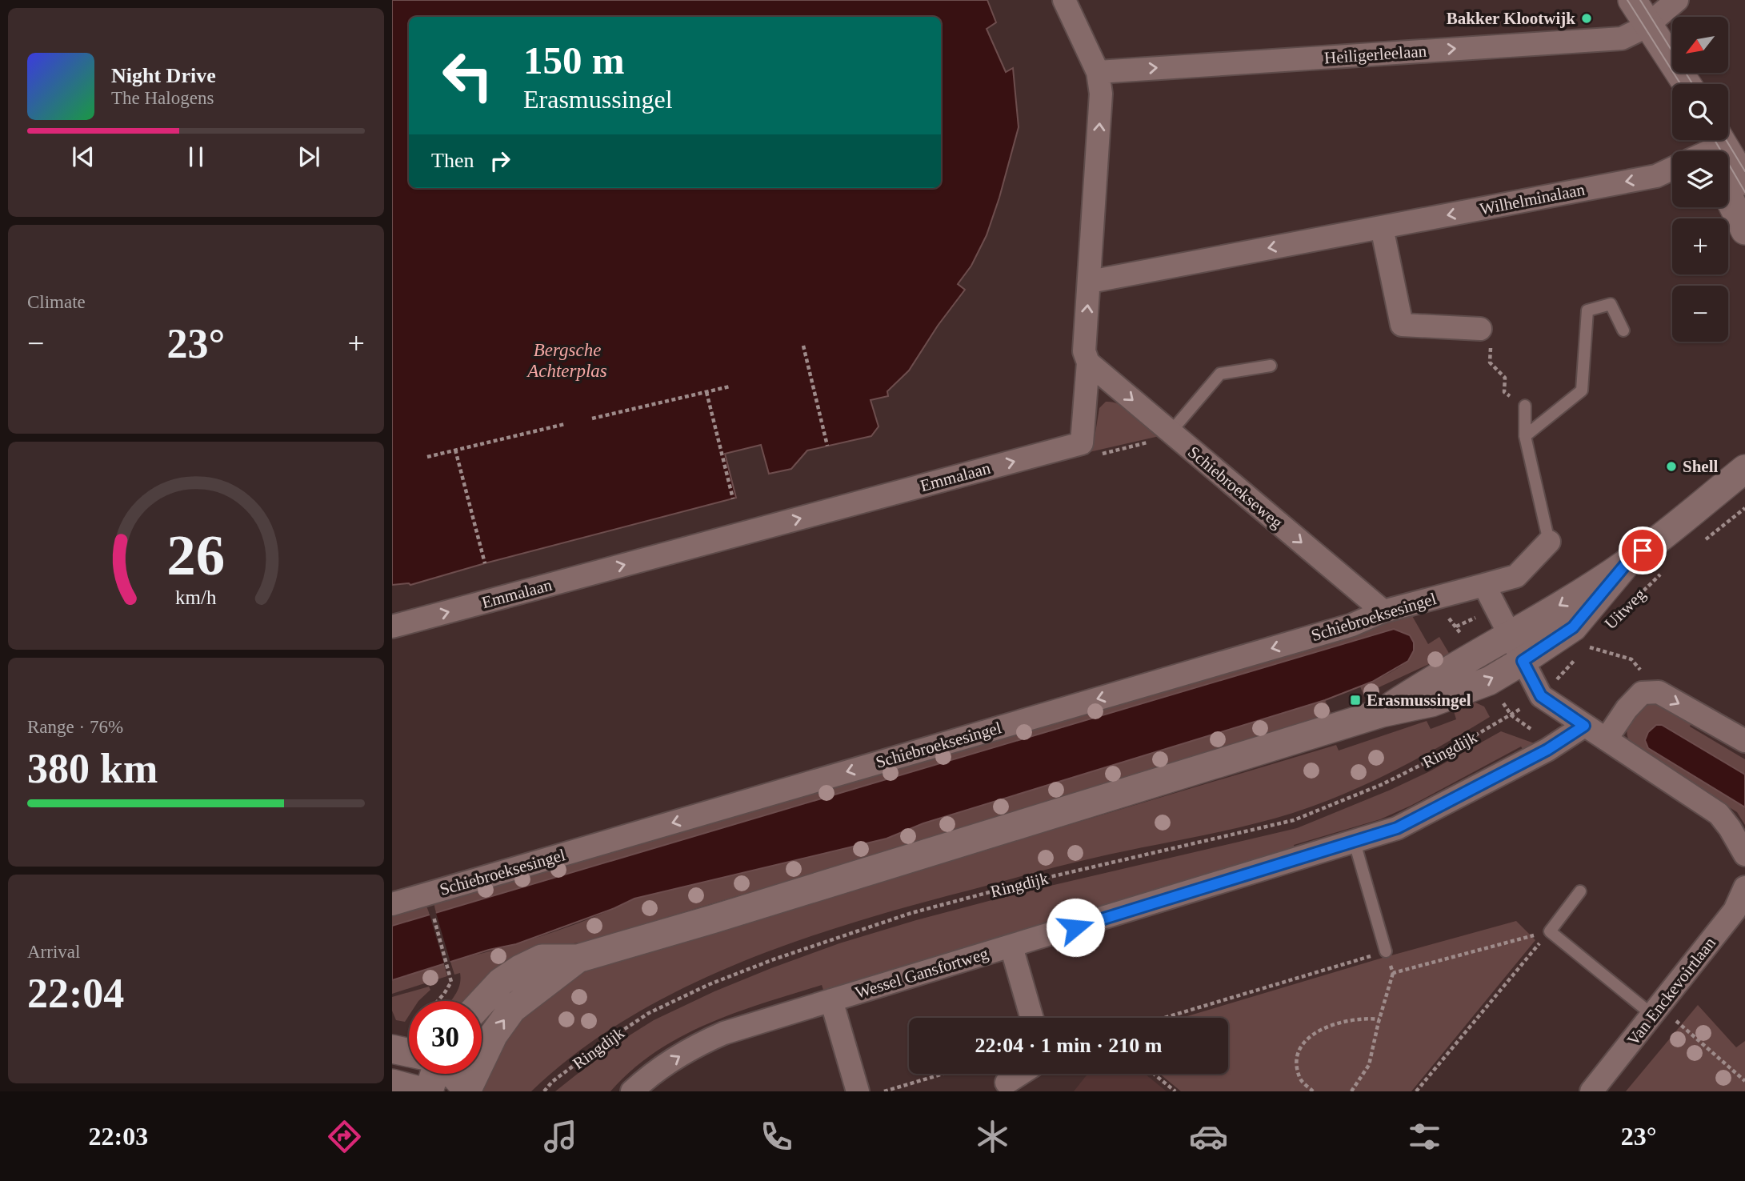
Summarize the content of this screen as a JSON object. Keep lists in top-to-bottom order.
{
  "streets": {
    "street": [
      "Heiligerleelaan",
      "Wilhelminalaan",
      "Emmalaan",
      "Schiebroekseweg",
      "Uitweg",
      "Schiebroeksesingel",
      "Wessel Gansfortweg",
      "Van Enckevoirtlaan"
    ],
    "path": ["Ringdijk"]
  },
  "crossings": [
    ["Heiligerleelaan", "Emmalaan"],
    ["Wilhelminalaan", "Emmalaan"],
    ["Emmalaan", "Schiebroekseweg"],
    ["Schiebroekseweg", "Schiebroeksesingel"]
  ],
  "one_way": [
    "Heiligerleelaan",
    "Wilhelminalaan",
    "Emmalaan",
    "Schiebroekseweg"
  ],
  "water": ["Bergsche Achterplas"],
  "places": {
    "other": ["Bakker Klootwijk", "Shell"],
    "transit": ["Erasmussingel"]
  },
  "north": "bottom left",
  "page": {
    "map_buttons": ["+", "−"],
    "turn": ["150 m", "Erasmussingel"],
    "song": ["Night Drive", "The Halogens"],
    "then": "Then",
    "tile": [
      "Climate",
      ["Range · 76%", "380 km"],
      ["Arrival", "22:04"]
    ],
    "heat": ["−", "23°", "+"],
    "limit": "30",
    "trip": "22:04 · 1 min · 210 m",
    "tabs": ["22:03", "23°"],
    "gauge": ["26", "km/h"]
  }
}
